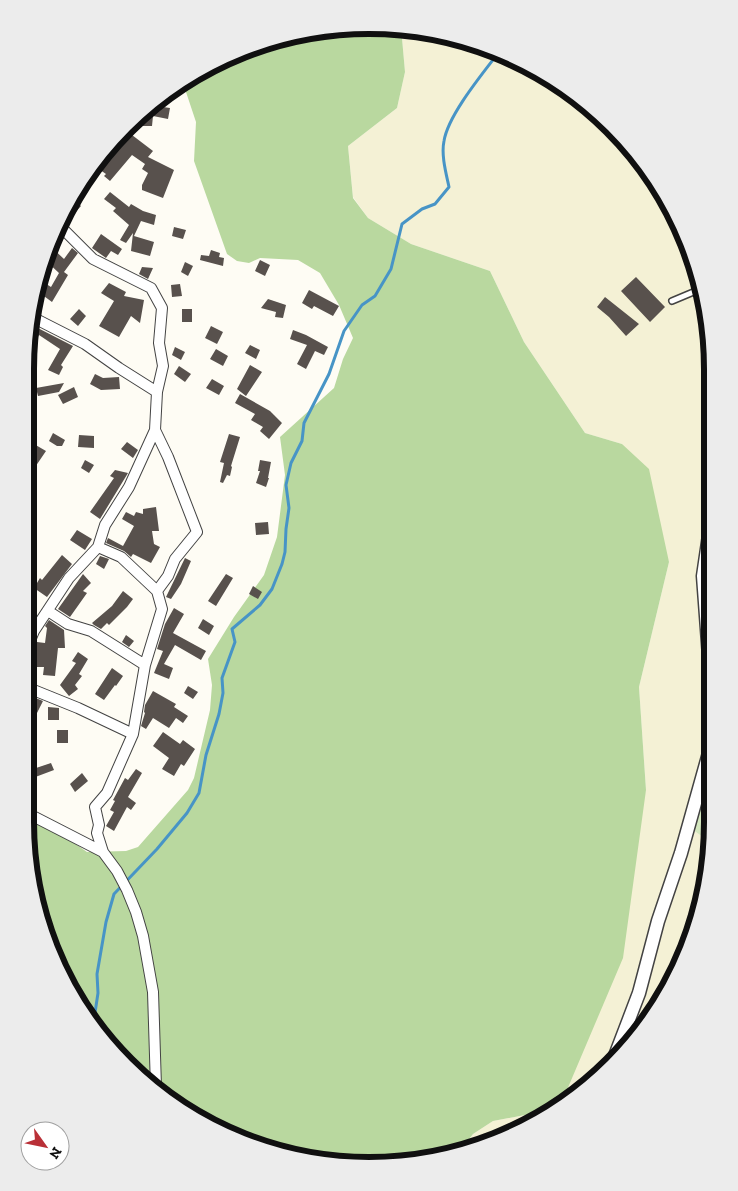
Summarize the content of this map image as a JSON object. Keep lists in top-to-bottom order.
{
  "north": "bottom right"
}
